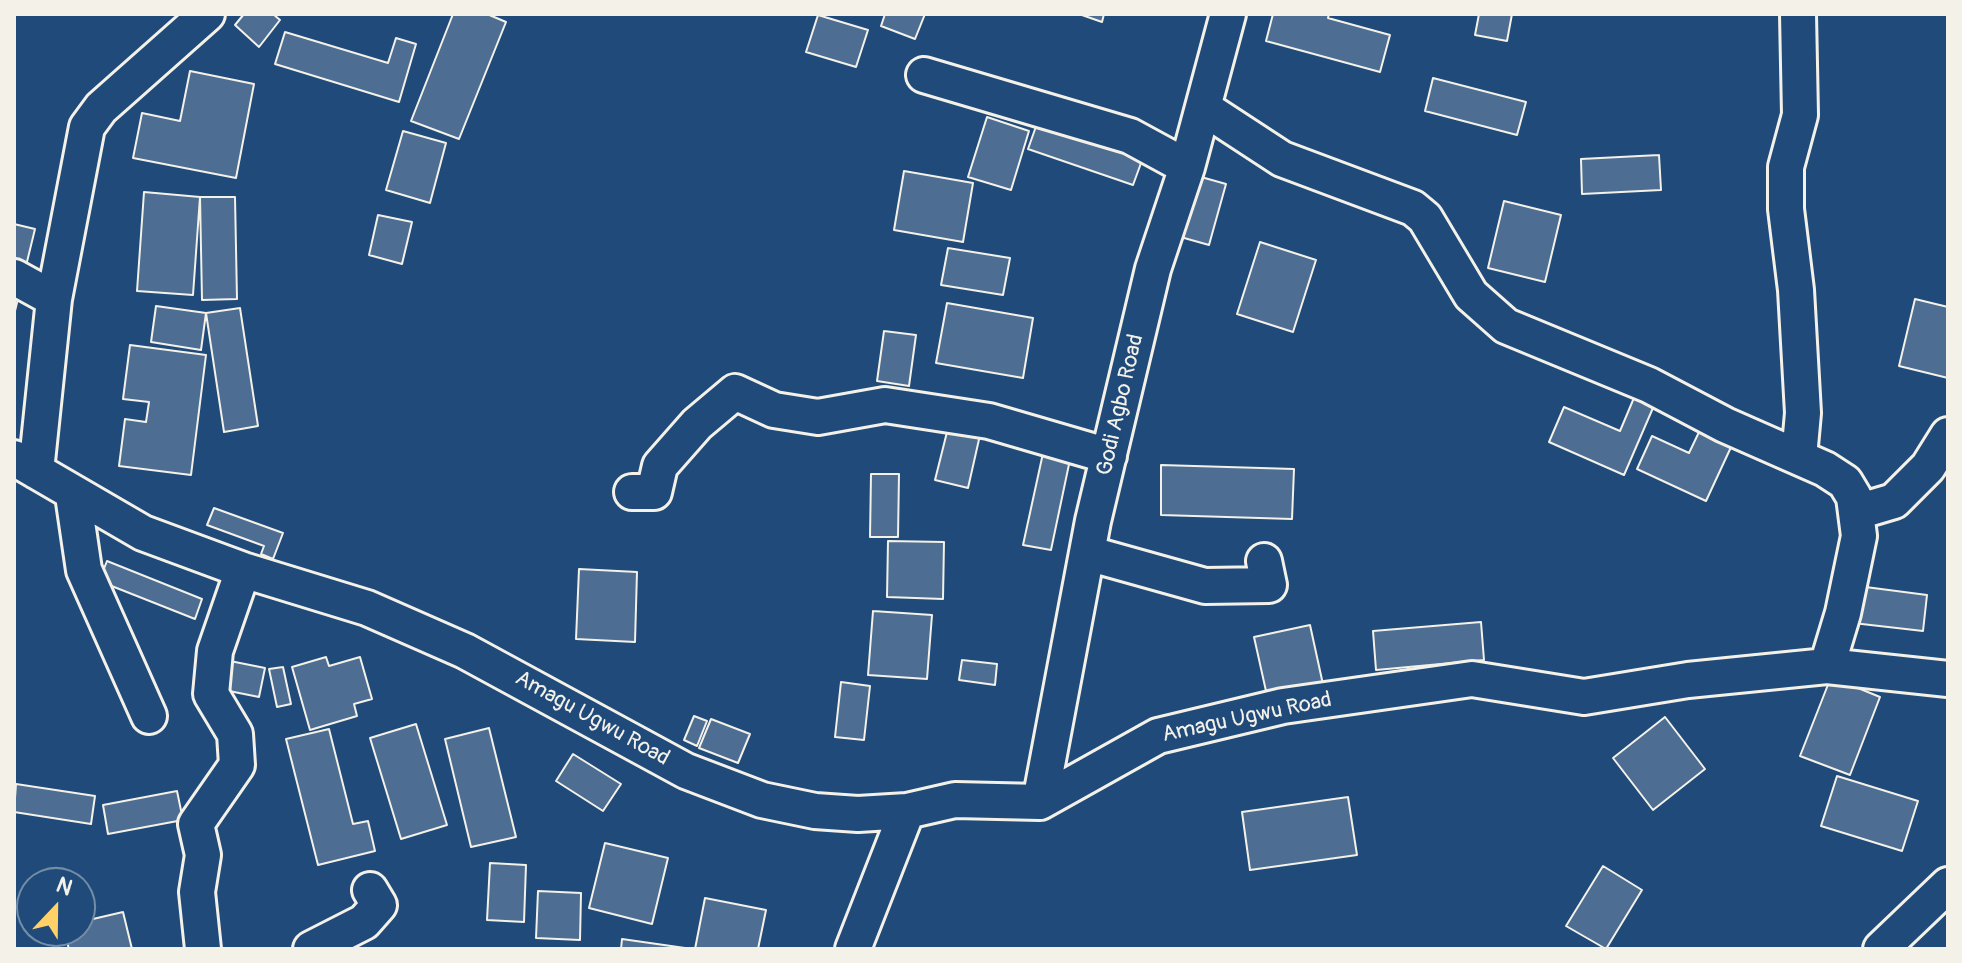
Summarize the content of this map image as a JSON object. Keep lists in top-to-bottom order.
{
  "streets": {
    "street": ["Godi Agbo Road", "Amagu Ugwu Road"]
  },
  "crossings": [
    ["Godi Agbo Road", "Amagu Ugwu Road"]
  ],
  "north": "top"
}
